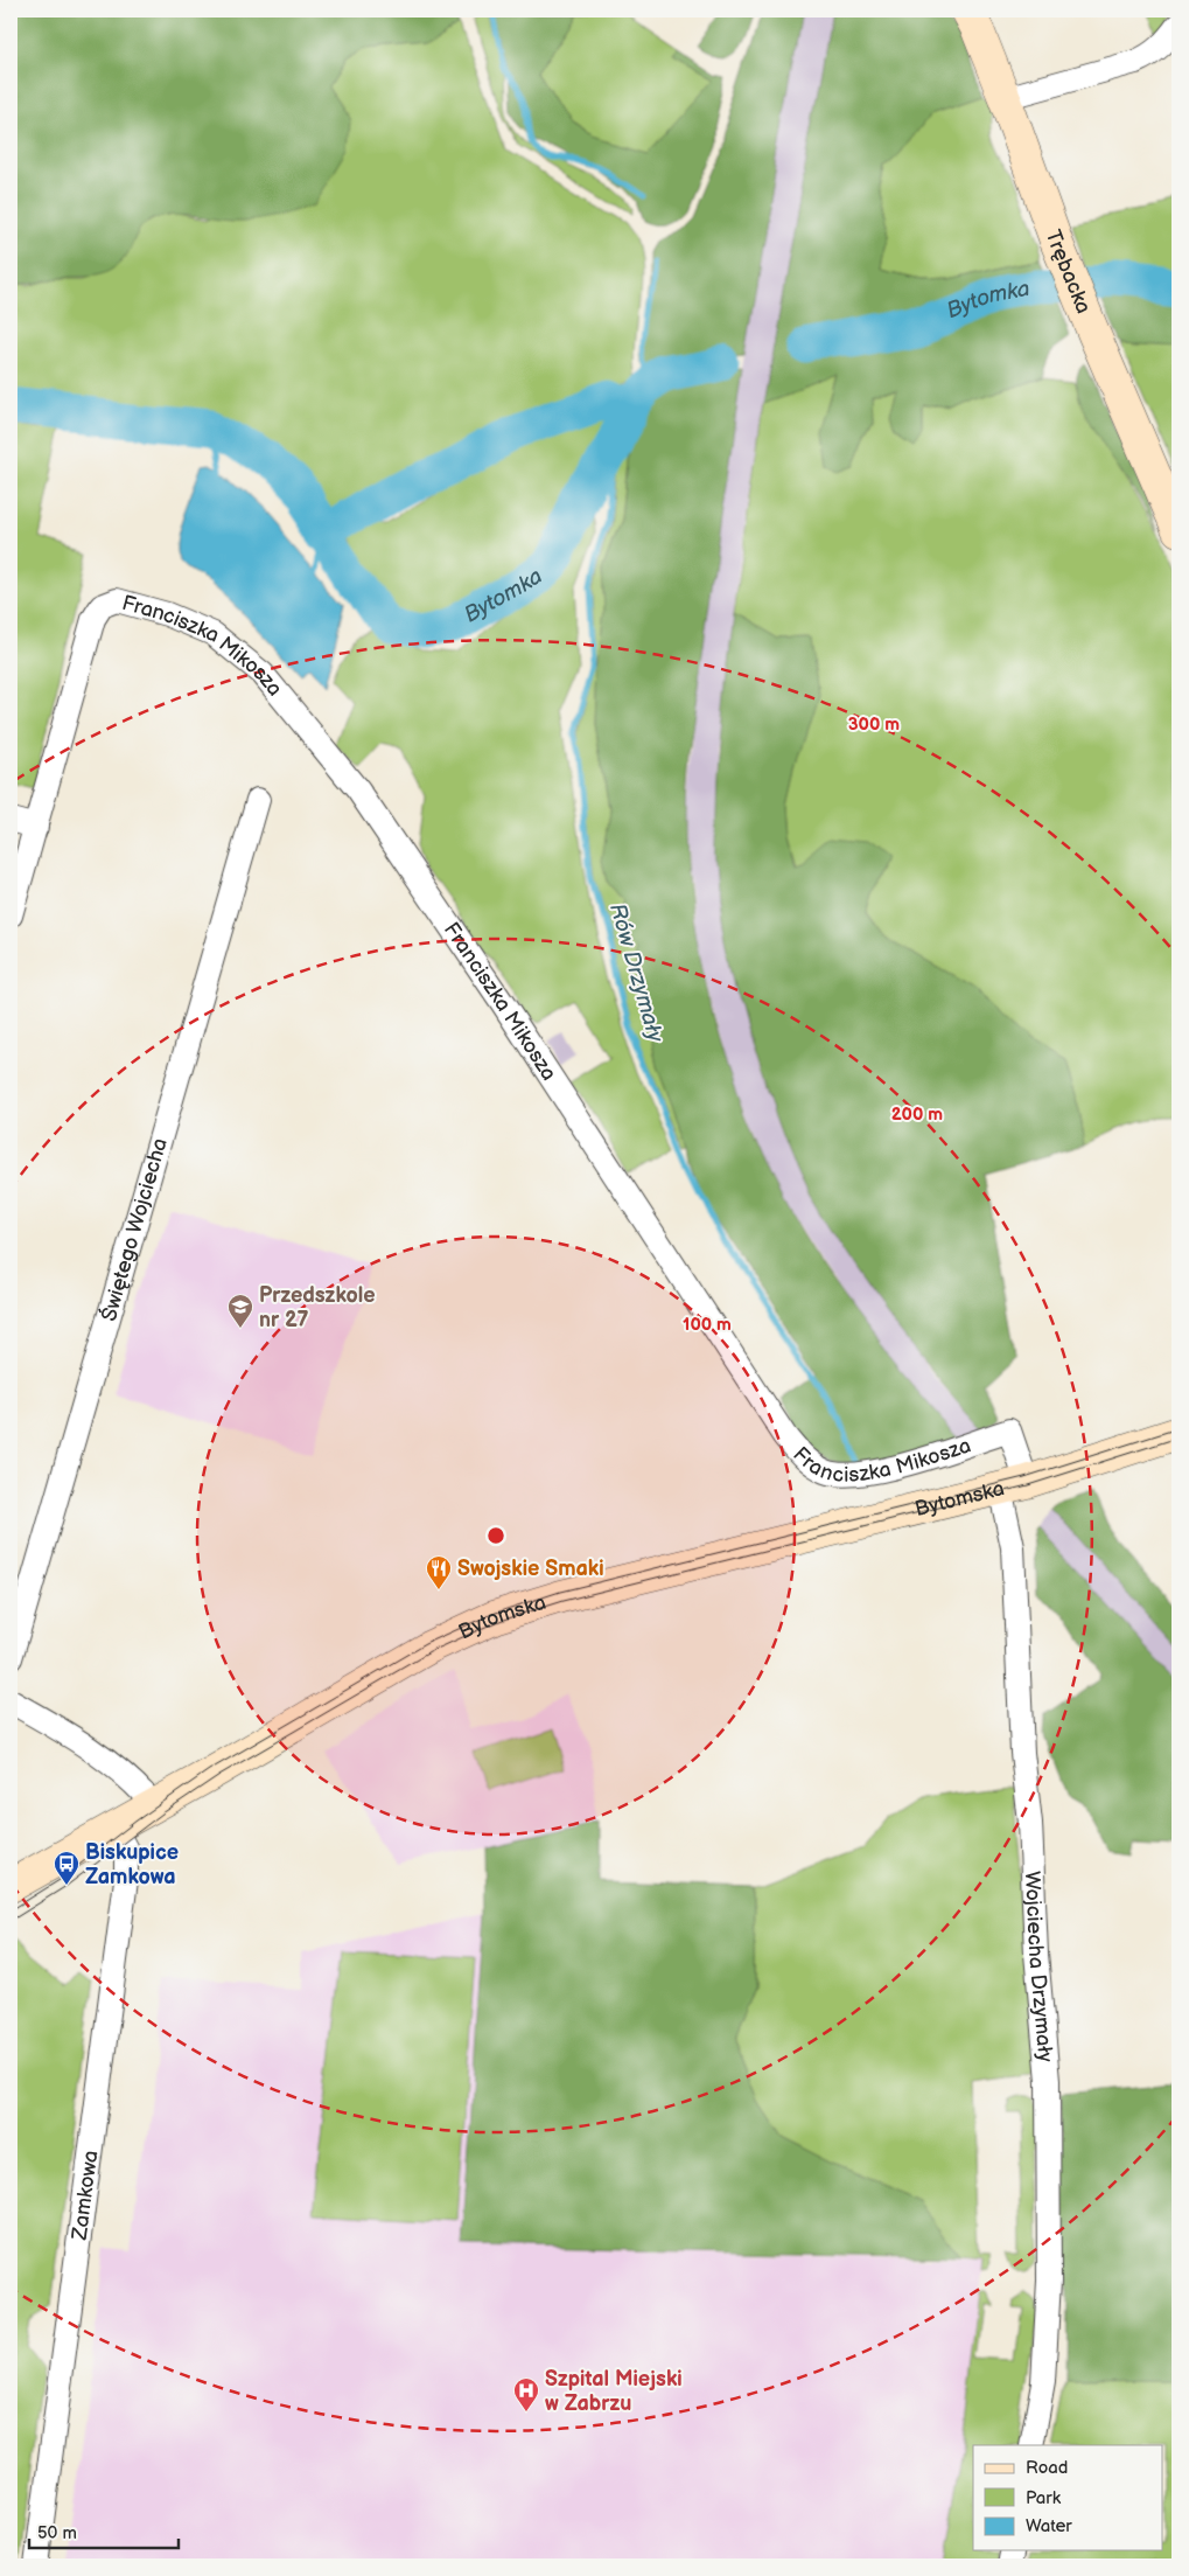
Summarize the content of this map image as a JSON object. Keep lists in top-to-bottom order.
{
  "streets": {
    "street": [
      "Trębacka",
      "Franciszka Mikosza",
      "Świętego Wojciecha",
      "Bytomska",
      "Wojciecha Drzymały",
      "Zamkowa"
    ]
  },
  "crossings": [
    ["Franciszka Mikosza", "Bytomska"],
    ["Franciszka Mikosza", "Wojciecha Drzymały"],
    ["Bytomska", "Wojciecha Drzymały"],
    ["Bytomska", "Zamkowa"]
  ],
  "water": ["Bytomka", "Rów Drzymały"],
  "places": {
    "school or university": ["Przedszkole nr 27"],
    "restaurant": ["Swojskie Smaki"],
    "bus stop": ["Biskupice Zamkowa"],
    "hospital": ["Szpital Miejski w Zabrzu"]
  },
  "legend": ["Road", "Park", "Water"],
  "scale_bar": "50 m",
  "rings": ["300 m", "200 m", "100 m"]
}
